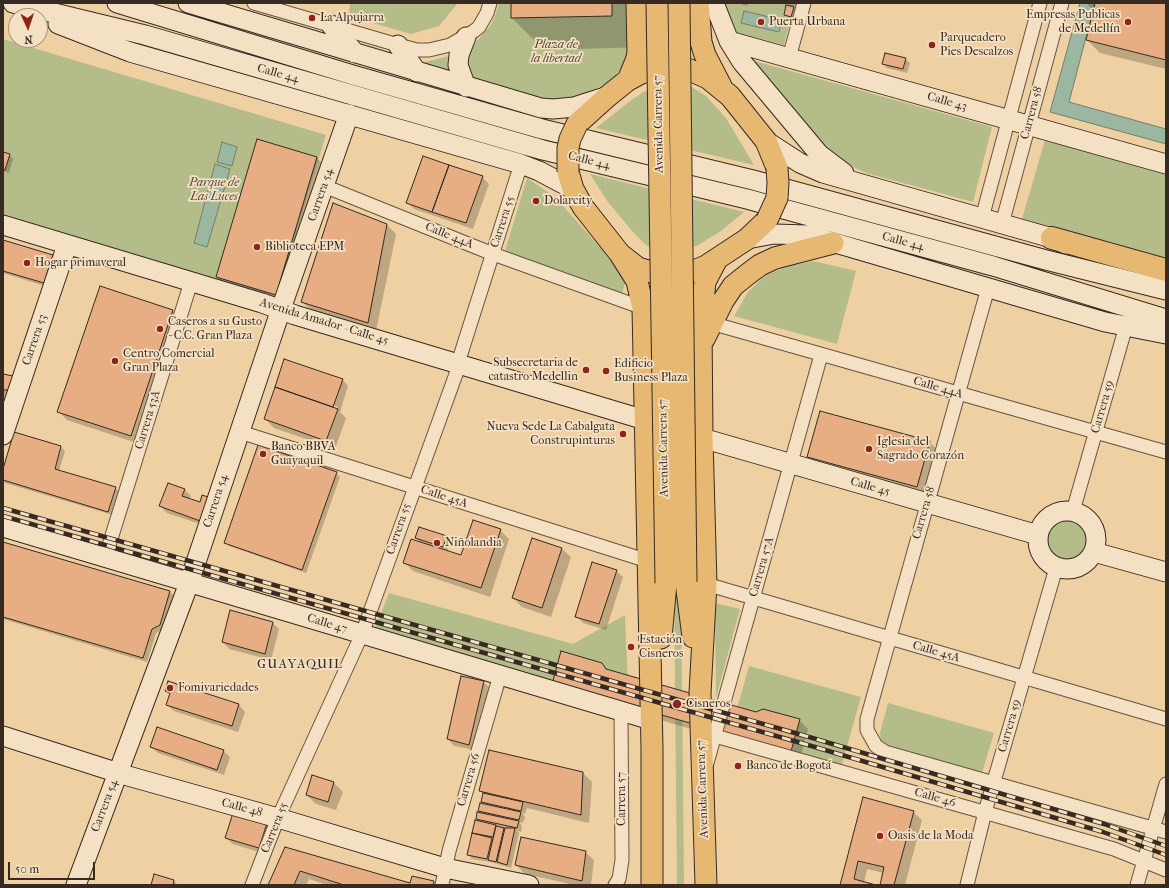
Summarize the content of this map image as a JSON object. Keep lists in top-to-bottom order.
{
  "streets": {
    "main road": [
      "Calle 44",
      "Calle 43",
      "Avenida Carrera 57",
      "Carrera 54",
      "Avenida Amador - Calle 45",
      "Carrera 53",
      "Calle 45",
      "Calle 47",
      "Calle 48"
    ],
    "street": [
      "Carrera 58",
      "Carrera 55",
      "Calle 44A",
      "Carrera 59",
      "Carrera 53A",
      "Calle 45A",
      "Carrera 57A",
      "Carrera 56",
      "Calle 46",
      "Carrera 57"
    ]
  },
  "crossings": [
    ["Calle 44", "Carrera 58"],
    ["Calle 44", "Carrera 54"],
    ["Calle 44", "Carrera 55"],
    ["Calle 44", "Carrera 59"],
    ["Calle 43", "Carrera 58"],
    ["Carrera 58", "Calle 44A"],
    ["Carrera 58", "Carrera 59"],
    ["Carrera 58", "Calle 45"],
    ["Carrera 58", "Calle 45A"],
    ["Avenida Carrera 57", "Calle 44A"],
    ["Avenida Carrera 57", "Avenida Amador - Calle 45"],
    ["Avenida Carrera 57", "Calle 45"],
    ["Avenida Carrera 57", "Calle 45A"],
    ["Avenida Carrera 57", "Carrera 57A"],
    ["Avenida Carrera 57", "Calle 47"],
    ["Avenida Carrera 57", "Calle 46"],
    ["Carrera 54", "Calle 44A"],
    ["Carrera 54", "Avenida Amador - Calle 45"],
    ["Carrera 54", "Calle 45A"],
    ["Carrera 54", "Calle 47"],
    ["Carrera 54", "Calle 48"],
    ["Carrera 55", "Calle 44A"],
    ["Carrera 55", "Avenida Amador - Calle 45"],
    ["Carrera 55", "Calle 45A"],
    ["Carrera 55", "Calle 47"],
    ["Carrera 55", "Calle 48"],
    ["Calle 44A", "Carrera 59"],
    ["Calle 44A", "Carrera 57A"],
    ["Avenida Amador - Calle 45", "Carrera 53"],
    ["Avenida Amador - Calle 45", "Carrera 53A"],
    ["Carrera 59", "Calle 45"],
    ["Carrera 59", "Calle 45A"],
    ["Carrera 59", "Calle 46"],
    ["Carrera 53A", "Calle 47"],
    ["Calle 45", "Carrera 57A"],
    ["Calle 45A", "Carrera 57A"],
    ["Carrera 57A", "Calle 46"],
    ["Calle 47", "Carrera 56"],
    ["Calle 47", "Carrera 57"],
    ["Carrera 56", "Calle 48"]
  ],
  "districts": ["GUAYAQUIL"],
  "parks": ["Plaza de la libertad", "Parque de Las Luces"],
  "places": [
    "La Alpujarra",
    "Puerta Urbana",
    "Empresas Publicas de Medellín",
    "Parqueadero Pies Descalzos",
    "Dolarcity",
    "Biblioteca EPM",
    "Hogar primaveral",
    "Caseros a su Gusto - C.C. Gran Plaza",
    "Centro Comercial Gran Plaza",
    "Subsecretaria de catastro Medellin",
    "Edificio Business Plaza",
    "Nueva Sede La Cabalgata Construpinturas",
    "Iglesia del Sagrado Corazón",
    "Banco BBVA Guayaquil",
    "Niñolandia",
    "Estación Cisneros",
    "Fomivariedades",
    "Cisneros",
    "Banco de Bogotá",
    "Oasis de la Moda"
  ],
  "scale_bar": "50 m",
  "north": "bottom"
}
